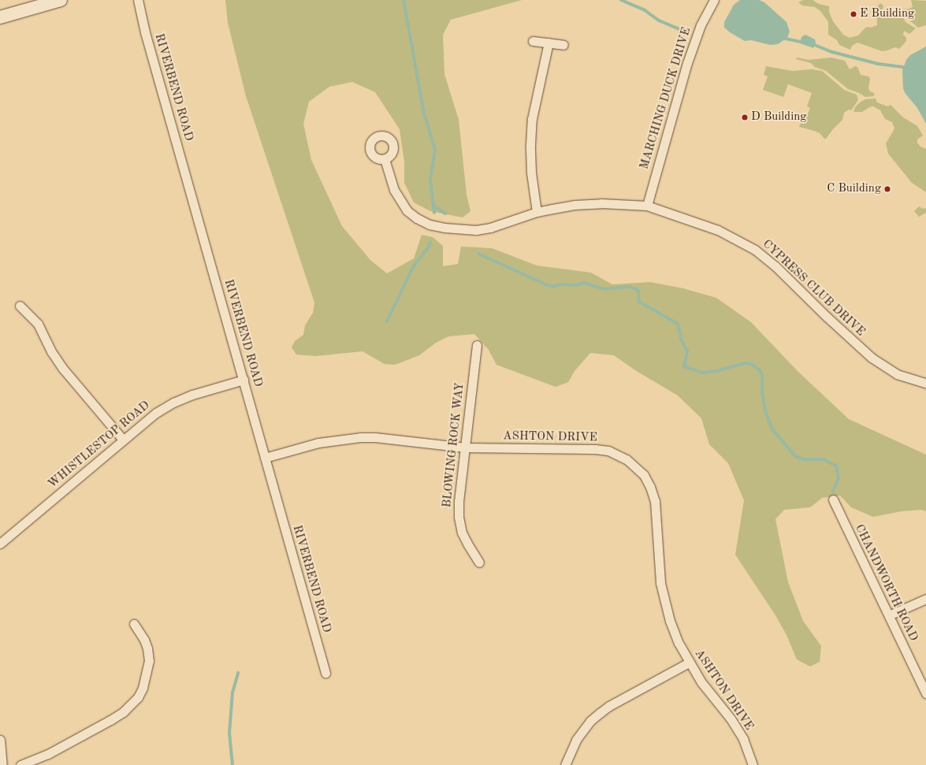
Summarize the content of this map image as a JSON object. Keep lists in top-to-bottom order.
{
  "streets": {
    "street": [
      "RIVERBEND ROAD",
      "MARCHING DUCK DRIVE",
      "CYPRESS CLUB DRIVE",
      "ASHTON DRIVE",
      "WHISTLESTOP ROAD",
      "BLOWING ROCK WAY",
      "CHANDWORTH ROAD"
    ]
  },
  "crossings": [
    ["RIVERBEND ROAD", "ASHTON DRIVE"],
    ["RIVERBEND ROAD", "WHISTLESTOP ROAD"],
    ["MARCHING DUCK DRIVE", "CYPRESS CLUB DRIVE"],
    ["ASHTON DRIVE", "BLOWING ROCK WAY"]
  ],
  "places": ["E Building", "D Building", "C Building"]
}
